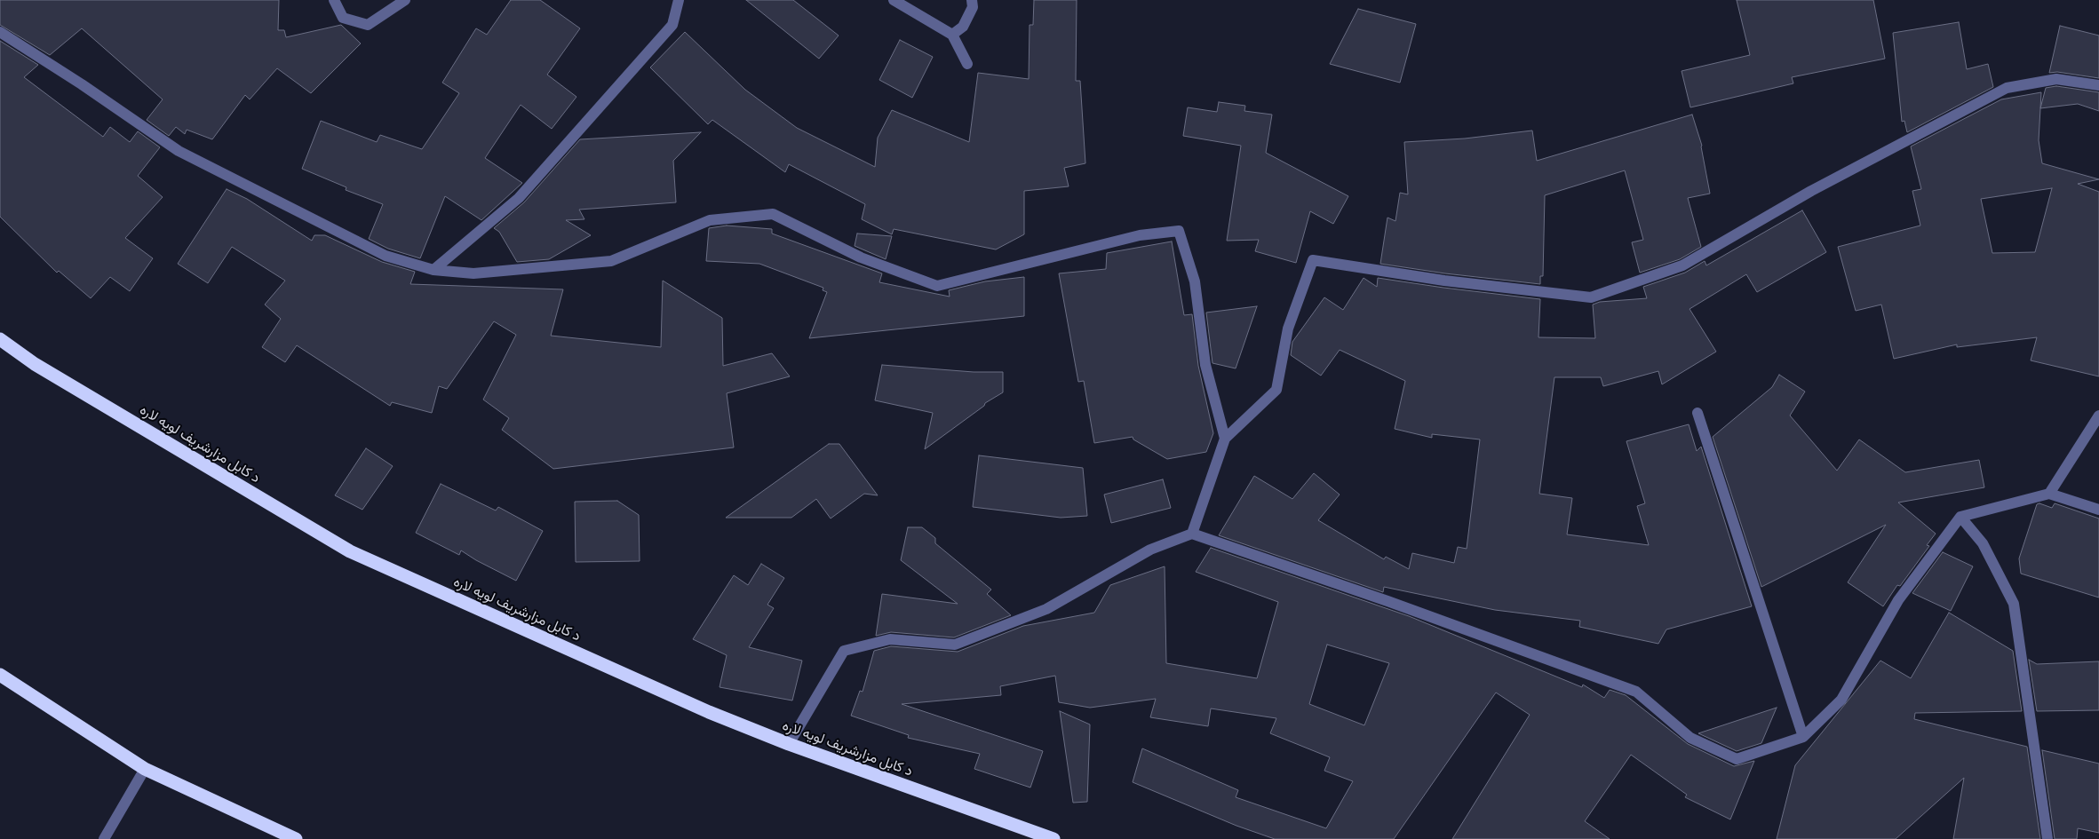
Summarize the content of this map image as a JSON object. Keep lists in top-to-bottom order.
{
  "streets": {
    "highway": ["د کابل مزارشریف لویه لاره"]
  }
}
